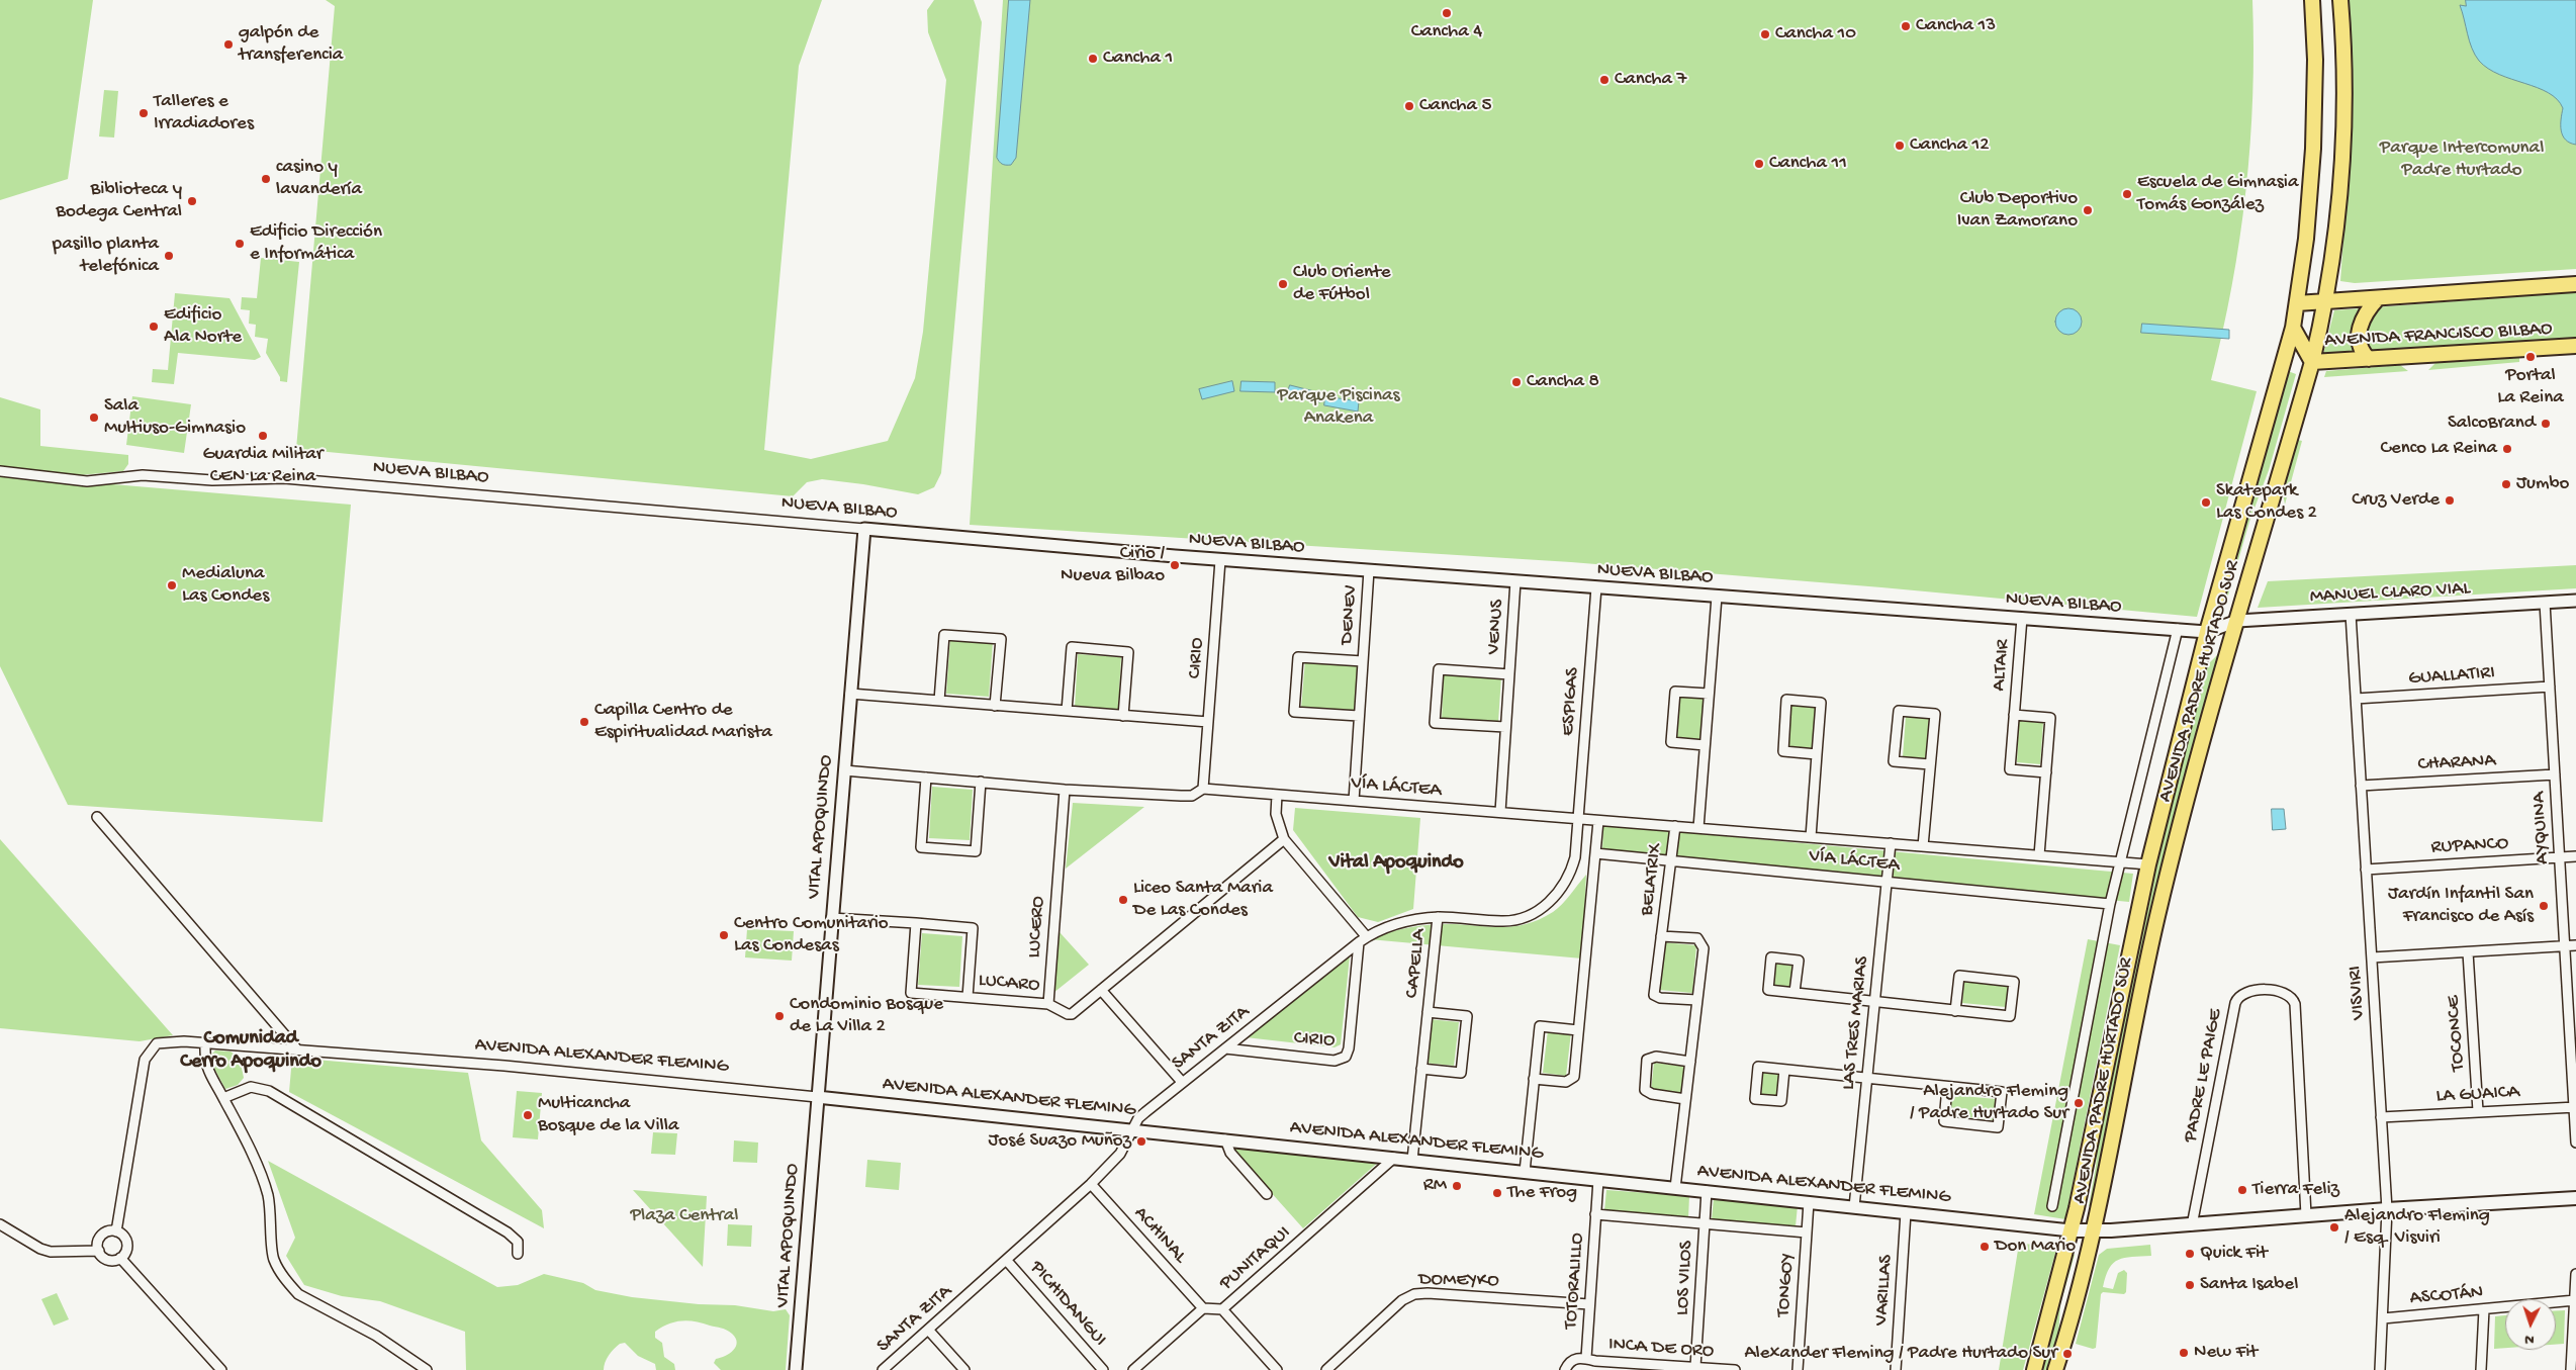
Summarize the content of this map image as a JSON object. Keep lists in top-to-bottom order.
{
  "streets": {
    "main road": ["AVENIDA FRANCISCO BILBAO", "AVENIDA PADRE HURTADO SUR", "AVENIDA ALEXANDER FLEMING"],
    "street": [
      "NUEVA BILBAO",
      "MANUEL CLARO VIAL",
      "DENEV",
      "VENUS",
      "CIRIO",
      "ALTAIR",
      "GUALLATIRI",
      "ESPIGAS",
      "CHARANA",
      "VÍA LÁCTEA",
      "VITAL APOQUINDO",
      "AYQUINA",
      "RUPANCO",
      "BELATRIX",
      "LUCERO",
      "CAPELLA",
      "LUCARO",
      "VISVIRI",
      "LAS TRES MARIAS",
      "TOCONCE",
      "SANTA ZITA",
      "PADRE LE PAIGE",
      "LA GUAICA",
      "ACHINAL",
      "PUNITAQUI",
      "LOS VILOS",
      "DOMEYKO",
      "TOTORALILLO",
      "TONGOY",
      "VARILLAS",
      "ASCOTÁN",
      "PICHIDANGUI",
      "INCA DE ORO"
    ]
  },
  "crossings": [
    ["AVENIDA FRANCISCO BILBAO", "AVENIDA PADRE HURTADO SUR"],
    ["NUEVA BILBAO", "MANUEL CLARO VIAL"],
    ["NUEVA BILBAO", "DENEV"],
    ["NUEVA BILBAO", "VENUS"],
    ["NUEVA BILBAO", "CIRIO"],
    ["NUEVA BILBAO", "ALTAIR"],
    ["NUEVA BILBAO", "AVENIDA PADRE HURTADO SUR"],
    ["NUEVA BILBAO", "ESPIGAS"],
    ["NUEVA BILBAO", "VITAL APOQUINDO"],
    ["MANUEL CLARO VIAL", "AVENIDA PADRE HURTADO SUR"],
    ["MANUEL CLARO VIAL", "AYQUINA"],
    ["MANUEL CLARO VIAL", "VISVIRI"],
    ["DENEV", "VÍA LÁCTEA"],
    ["VENUS", "VÍA LÁCTEA"],
    ["CIRIO", "VÍA LÁCTEA"],
    ["CIRIO", "SANTA ZITA"],
    ["ALTAIR", "VÍA LÁCTEA"],
    ["GUALLATIRI", "AYQUINA"],
    ["GUALLATIRI", "VISVIRI"],
    ["AVENIDA PADRE HURTADO SUR", "VÍA LÁCTEA"],
    ["AVENIDA PADRE HURTADO SUR", "AVENIDA ALEXANDER FLEMING"],
    ["ESPIGAS", "VÍA LÁCTEA"],
    ["ESPIGAS", "SANTA ZITA"],
    ["CHARANA", "AYQUINA"],
    ["CHARANA", "VISVIRI"],
    ["VÍA LÁCTEA", "VITAL APOQUINDO"],
    ["VÍA LÁCTEA", "BELATRIX"],
    ["VÍA LÁCTEA", "LUCERO"],
    ["VÍA LÁCTEA", "LAS TRES MARIAS"],
    ["VÍA LÁCTEA", "SANTA ZITA"],
    ["VITAL APOQUINDO", "LUCARO"],
    ["VITAL APOQUINDO", "AVENIDA ALEXANDER FLEMING"],
    ["AYQUINA", "RUPANCO"],
    ["AYQUINA", "LA GUAICA"],
    ["RUPANCO", "VISVIRI"],
    ["BELATRIX", "AVENIDA ALEXANDER FLEMING"],
    ["LUCERO", "LUCARO"],
    ["CAPELLA", "SANTA ZITA"],
    ["CAPELLA", "AVENIDA ALEXANDER FLEMING"],
    ["VISVIRI", "AVENIDA ALEXANDER FLEMING"],
    ["VISVIRI", "LA GUAICA"],
    ["VISVIRI", "ASCOTÁN"],
    ["LAS TRES MARIAS", "AVENIDA ALEXANDER FLEMING"],
    ["TOCONCE", "LA GUAICA"],
    ["SANTA ZITA", "AVENIDA ALEXANDER FLEMING"],
    ["SANTA ZITA", "ACHINAL"],
    ["SANTA ZITA", "PICHIDANGUI"],
    ["AVENIDA ALEXANDER FLEMING", "PADRE LE PAIGE"],
    ["AVENIDA ALEXANDER FLEMING", "PUNITAQUI"],
    ["AVENIDA ALEXANDER FLEMING", "LOS VILOS"],
    ["AVENIDA ALEXANDER FLEMING", "TOTORALILLO"],
    ["AVENIDA ALEXANDER FLEMING", "TONGOY"],
    ["AVENIDA ALEXANDER FLEMING", "VARILLAS"],
    ["ACHINAL", "PUNITAQUI"],
    ["LOS VILOS", "INCA DE ORO"],
    ["DOMEYKO", "TOTORALILLO"],
    ["TOTORALILLO", "INCA DE ORO"]
  ],
  "districts": ["Vital Apoquindo", "Comunidad Cerro Apoquindo"],
  "parks": ["Parque Intercomunal Padre Hurtado", "Parque Piscinas Anakena", "Plaza Central"],
  "places": [
    "Cancha 4",
    "Cancha 13",
    "Cancha 10",
    "galpón de transferencia",
    "Cancha 1",
    "Cancha 7",
    "Cancha 5",
    "Talleres e Irradiadores",
    "Cancha 12",
    "Cancha 11",
    "casino y lavandería",
    "Escuela de Gimnasia Tomás González",
    "Biblioteca y Bodega Central",
    "Club Deportivo Ivan Zamorano",
    "Edificio Dirección e Informática",
    "pasillo planta telefónica",
    "Club Oriente de Fútbol",
    "Edificio Ala Norte",
    "Portal La Reina",
    "Cancha 8",
    "Sala Multiuso-Gimnasio",
    "SalcoBrand",
    "Guardia Militar CEN La Reina",
    "Cenco La Reina",
    "Jumbo",
    "Cruz Verde",
    "Skatepark Las Condes 2",
    "Cirio / Nueva Bilbao",
    "Medialuna Las Condes",
    "Capilla Centro de Espiritualidad Marista",
    "Liceo Santa Maria De Las Condes",
    "Jardín Infantil San Francisco de Asís",
    "Centro Comunitario Las Condesas",
    "Condominio Bosque de La Villa 2",
    "Alejandro Fleming / Padre Hurtado Sur",
    "Multicancha Bosque de la Villa",
    "José Suazo Muñoz",
    "RM",
    "Tierra Feliz",
    "The Frog",
    "Alejandro Fleming / Esq. Visviri",
    "Don Mario",
    "Quick Fit",
    "Santa Isabel",
    "New Fit",
    "Alexander Fleming / Padre Hurtado Sur"
  ],
  "north": "bottom"
}
